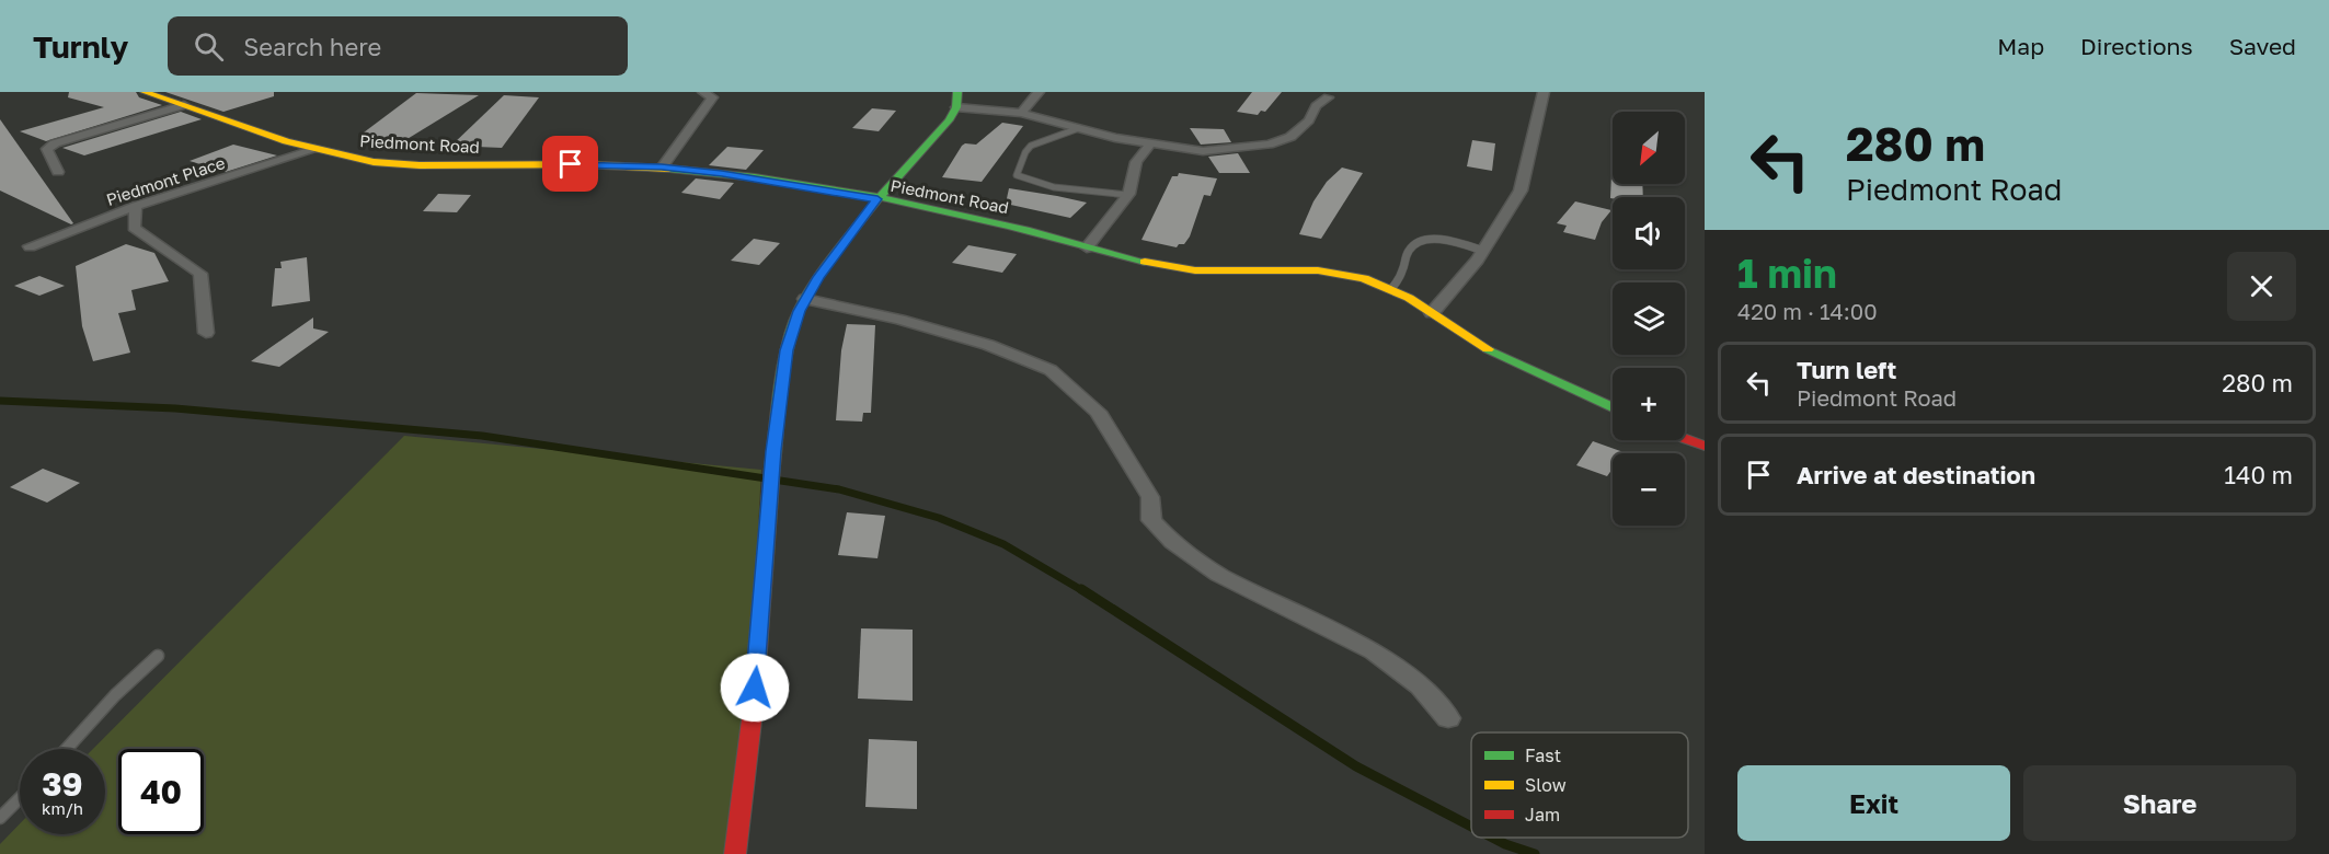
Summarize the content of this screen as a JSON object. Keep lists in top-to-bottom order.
{
  "streets": {
    "street": ["Piedmont Road", "Piedmont Place"]
  },
  "crossings": [
    ["Piedmont Road", "Piedmont Place"]
  ],
  "legend": ["Fast", "Slow", "Jam"],
  "north": "bottom left",
  "page": {
    "header": "Turnly",
    "search": "Search here",
    "nav": ["Map", "Directions", "Saved"],
    "turn": ["280 m", "Piedmont Road"],
    "map_buttons": ["+", "−"],
    "heading": ["1 min", "420 m · 14:00"],
    "list": [
      {
        "name": "Turn left",
        "note": "Piedmont Road",
        "value": "280 m"
      },
      {
        "name": "Arrive at destination",
        "value": "140 m"
      }
    ],
    "speed": "39 km/h",
    "limit": "40",
    "buttons": ["Exit", "Share"]
  }
}
